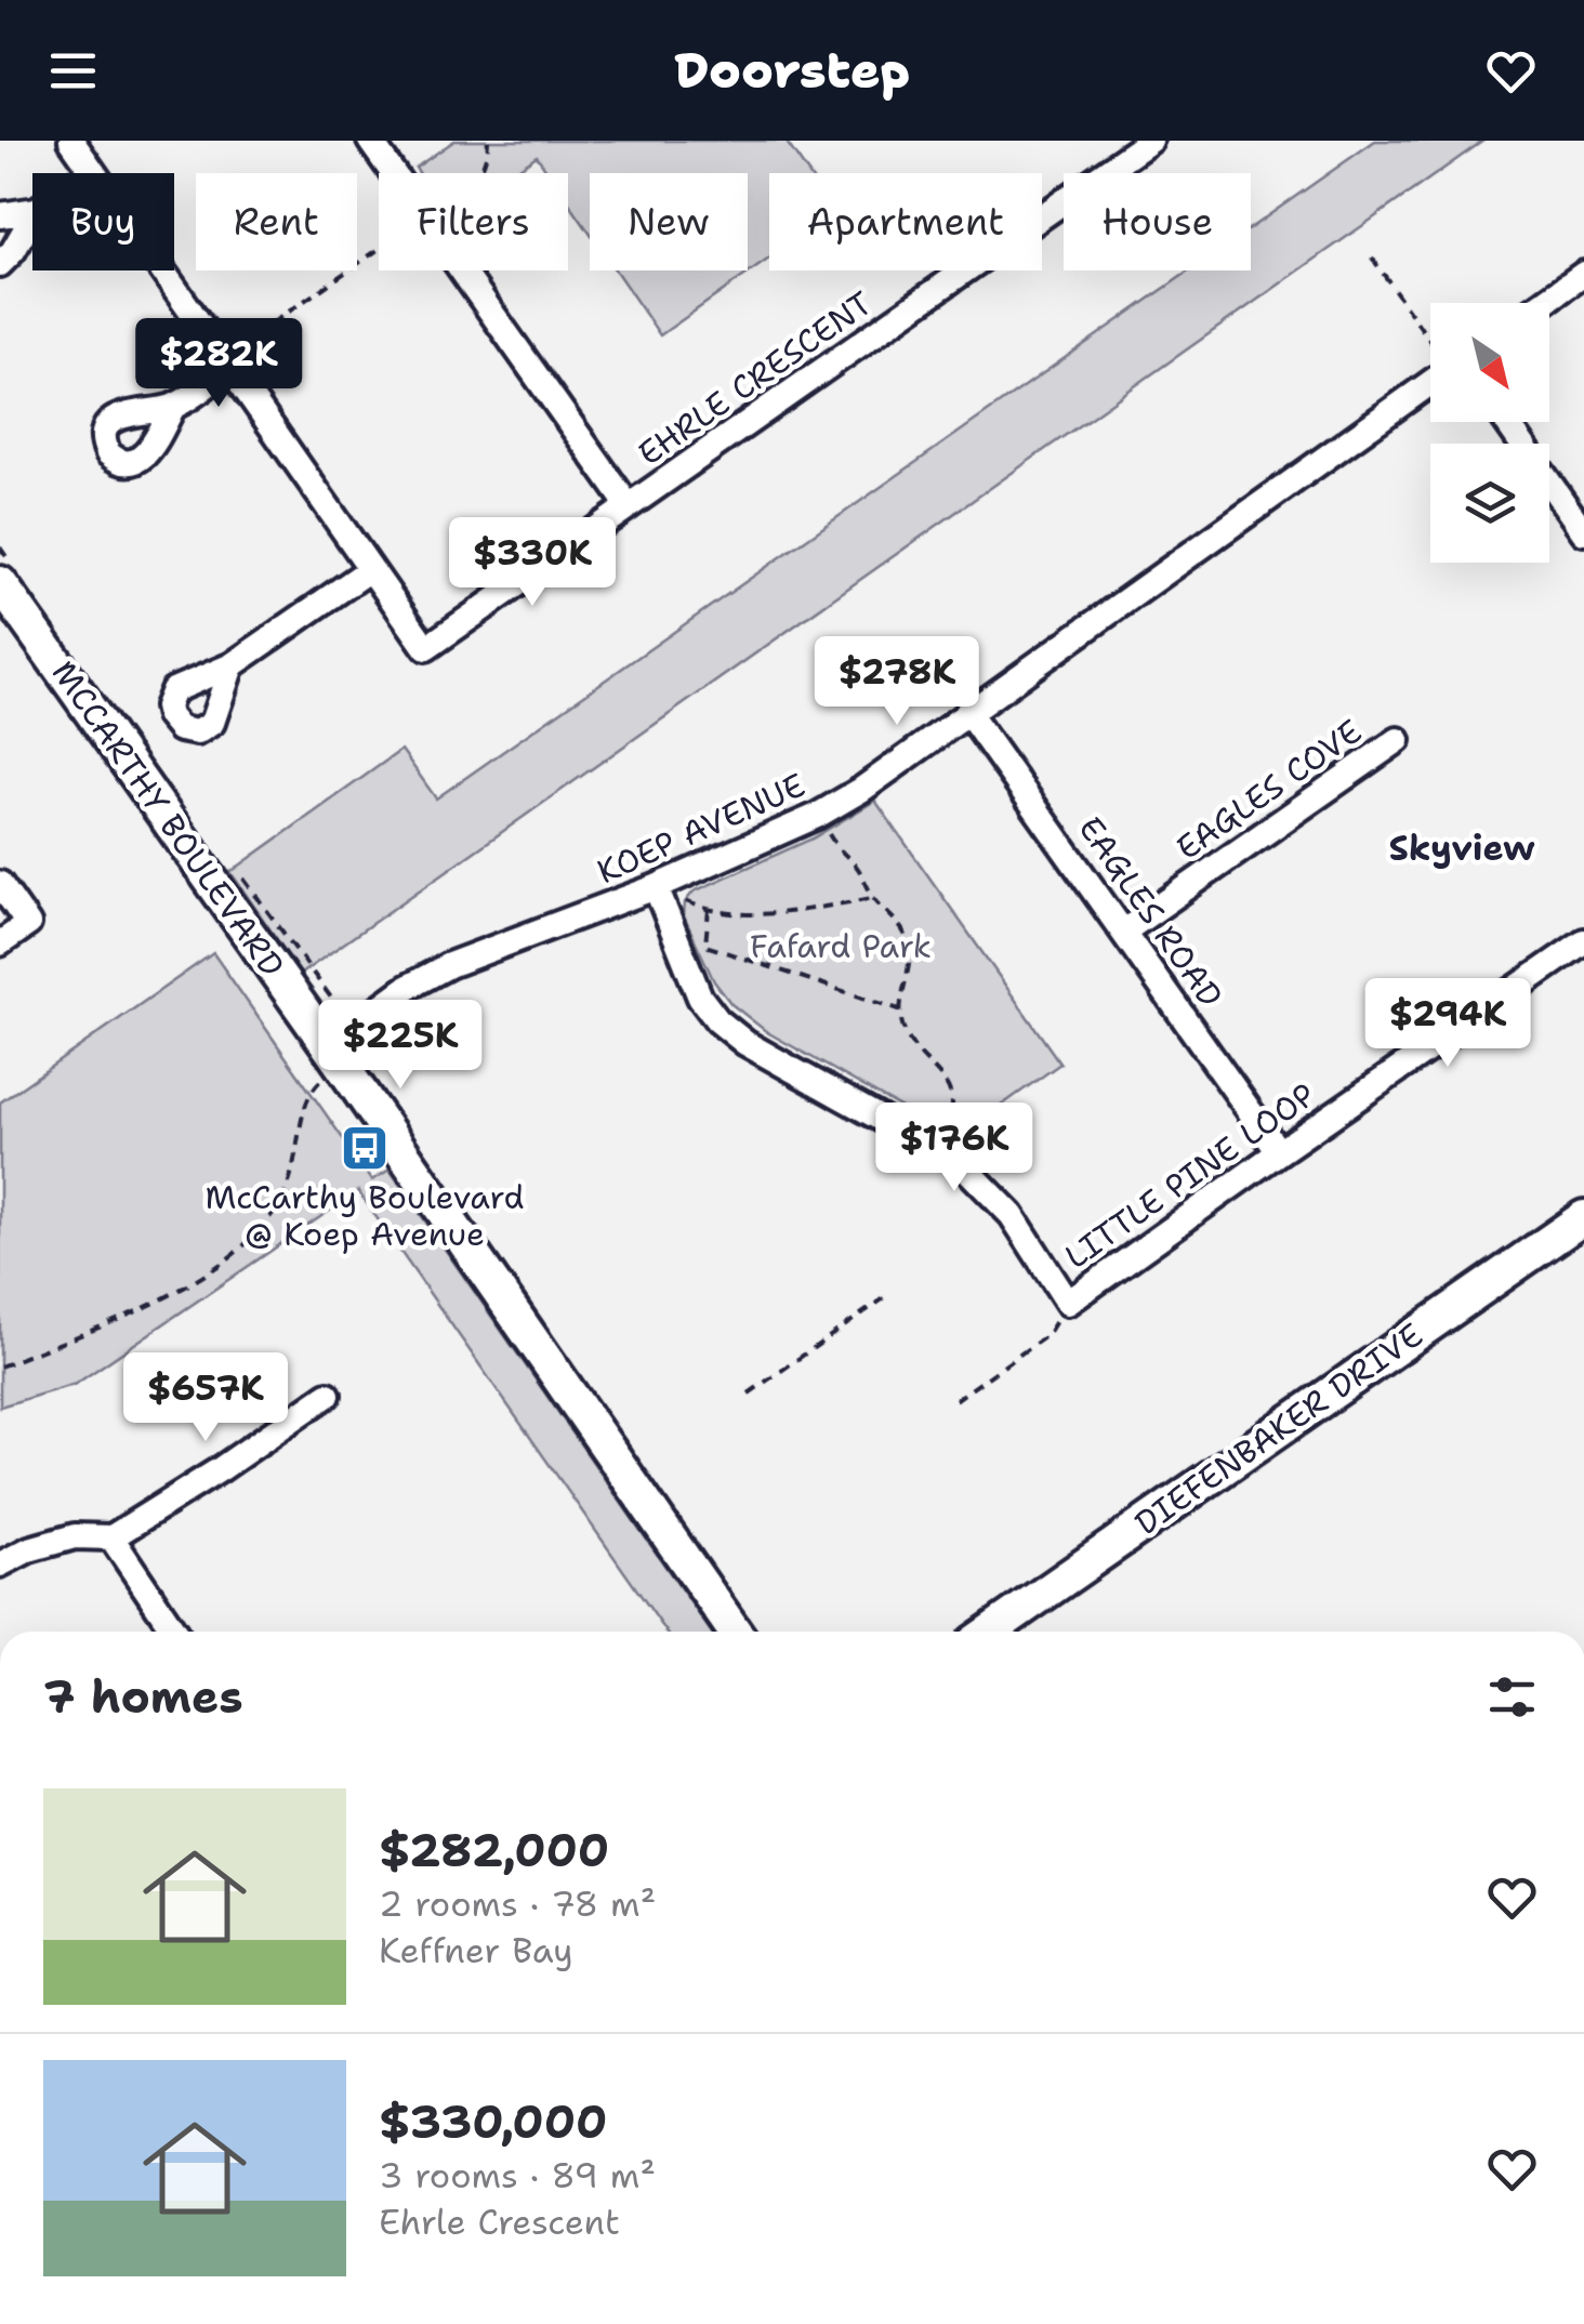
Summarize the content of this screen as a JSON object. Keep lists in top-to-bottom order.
{
  "streets": {
    "main road": ["MCCARTHY BOULEVARD", "DIEFENBAKER DRIVE"],
    "street": [
      "EHRLE CRESCENT",
      "EAGLES COVE",
      "KOEP AVENUE",
      "EAGLES ROAD",
      "LITTLE PINE LOOP"
    ]
  },
  "crossings": [
    ["EAGLES COVE", "EAGLES ROAD"],
    ["MCCARTHY BOULEVARD", "KOEP AVENUE"],
    ["KOEP AVENUE", "EAGLES ROAD"],
    ["KOEP AVENUE", "LITTLE PINE LOOP"],
    ["EAGLES ROAD", "LITTLE PINE LOOP"]
  ],
  "districts": ["Skyview"],
  "parks": ["Fafard Park"],
  "places": {
    "bus stop": ["McCarthy Boulevard @ Koep Avenue"]
  },
  "north": "bottom right",
  "page": {
    "header": "Doorstep",
    "chip": [
      "Buy",
      "Rent",
      "Filters",
      "New",
      "Apartment",
      "House"
    ],
    "price": [
      "$282K",
      "$330K",
      "$278K",
      "$294K",
      "$225K",
      "$176K",
      "$657K"
    ],
    "heading": "7 homes",
    "list": [
      {
        "name": "$282,000",
        "note": "2 rooms · 78 m² · Keffner Bay"
      },
      {
        "name": "$330,000",
        "note": "3 rooms · 89 m² · Ehrle Crescent"
      }
    ]
  }
}
